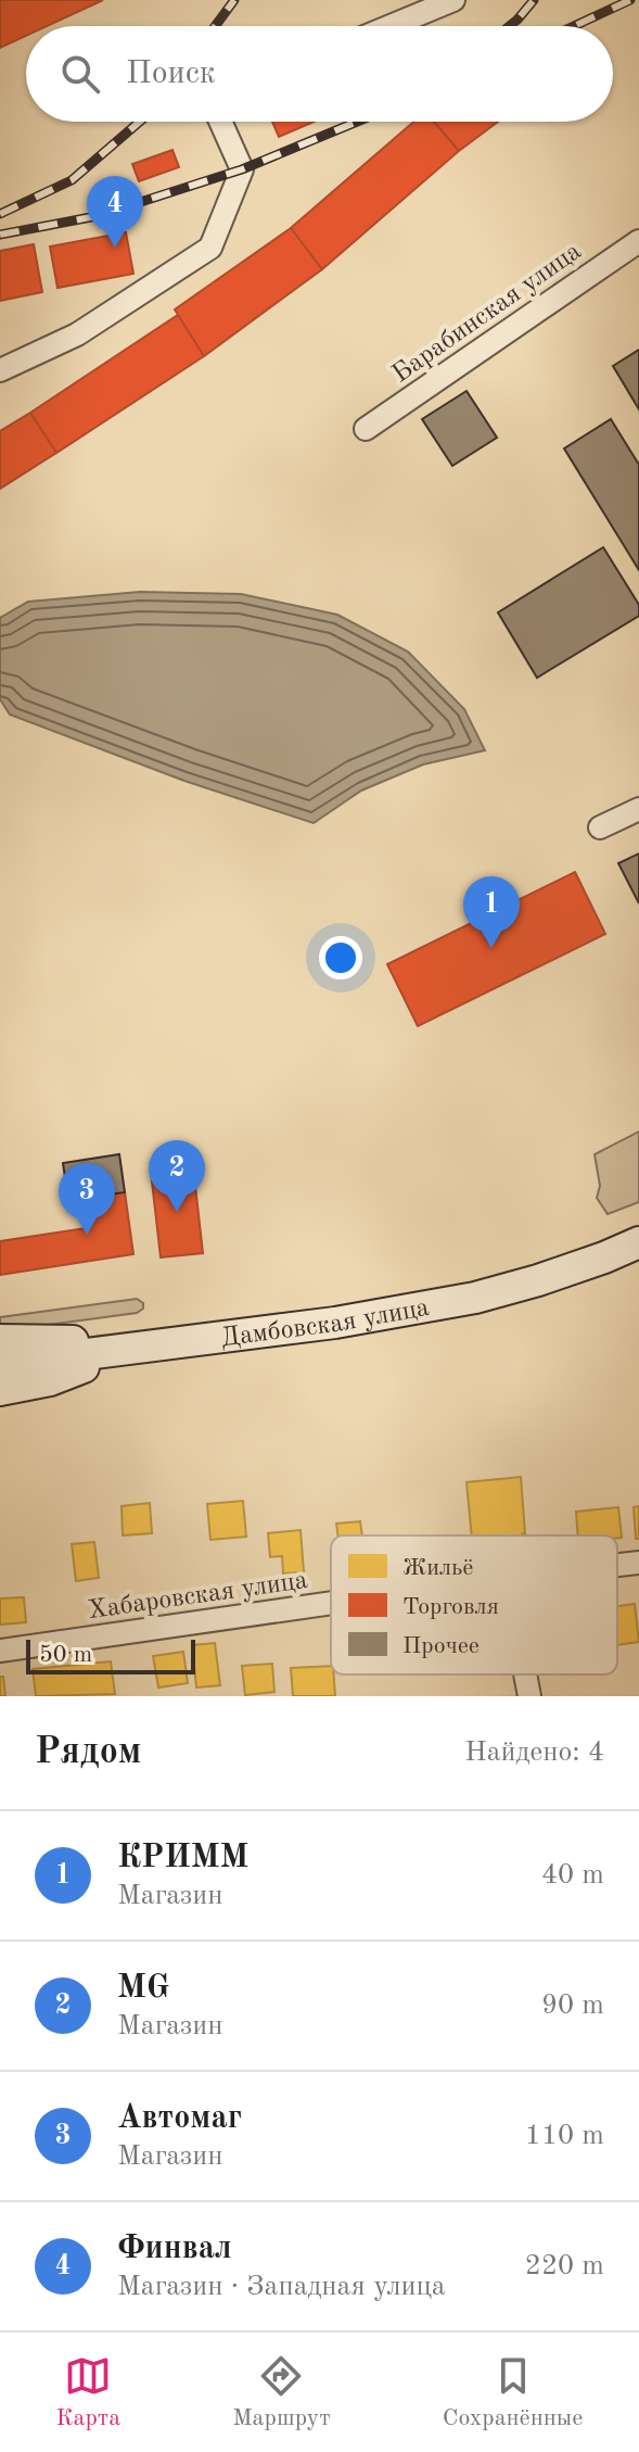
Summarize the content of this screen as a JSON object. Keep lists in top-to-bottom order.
{
  "streets": {
    "main road": ["Дамбовская улица"],
    "street": ["Барабинская улица", "Хабаровская улица"]
  },
  "legend": ["Жильё", "Торговля", "Прочее"],
  "scale_bar": "50 m",
  "page": {
    "search": "Поиск",
    "pins": [
      "4",
      "1",
      "2",
      "3"
    ],
    "scale": "50 m",
    "heading": ["Рядом", "Найдено: 4"],
    "list": [
      {
        "mark": "1",
        "name": "КРИММ",
        "note": "Магазин",
        "value": "40 m"
      },
      {
        "mark": "2",
        "name": "MG",
        "note": "Магазин",
        "value": "90 m"
      },
      {
        "mark": "3",
        "name": "Автомаг",
        "note": "Магазин",
        "value": "110 m"
      },
      {
        "mark": "4",
        "name": "Финвал",
        "note": "Магазин · Западная улица",
        "value": "220 m"
      }
    ],
    "nav": ["Карта", "Маршрут", "Сохранённые"]
  }
}
